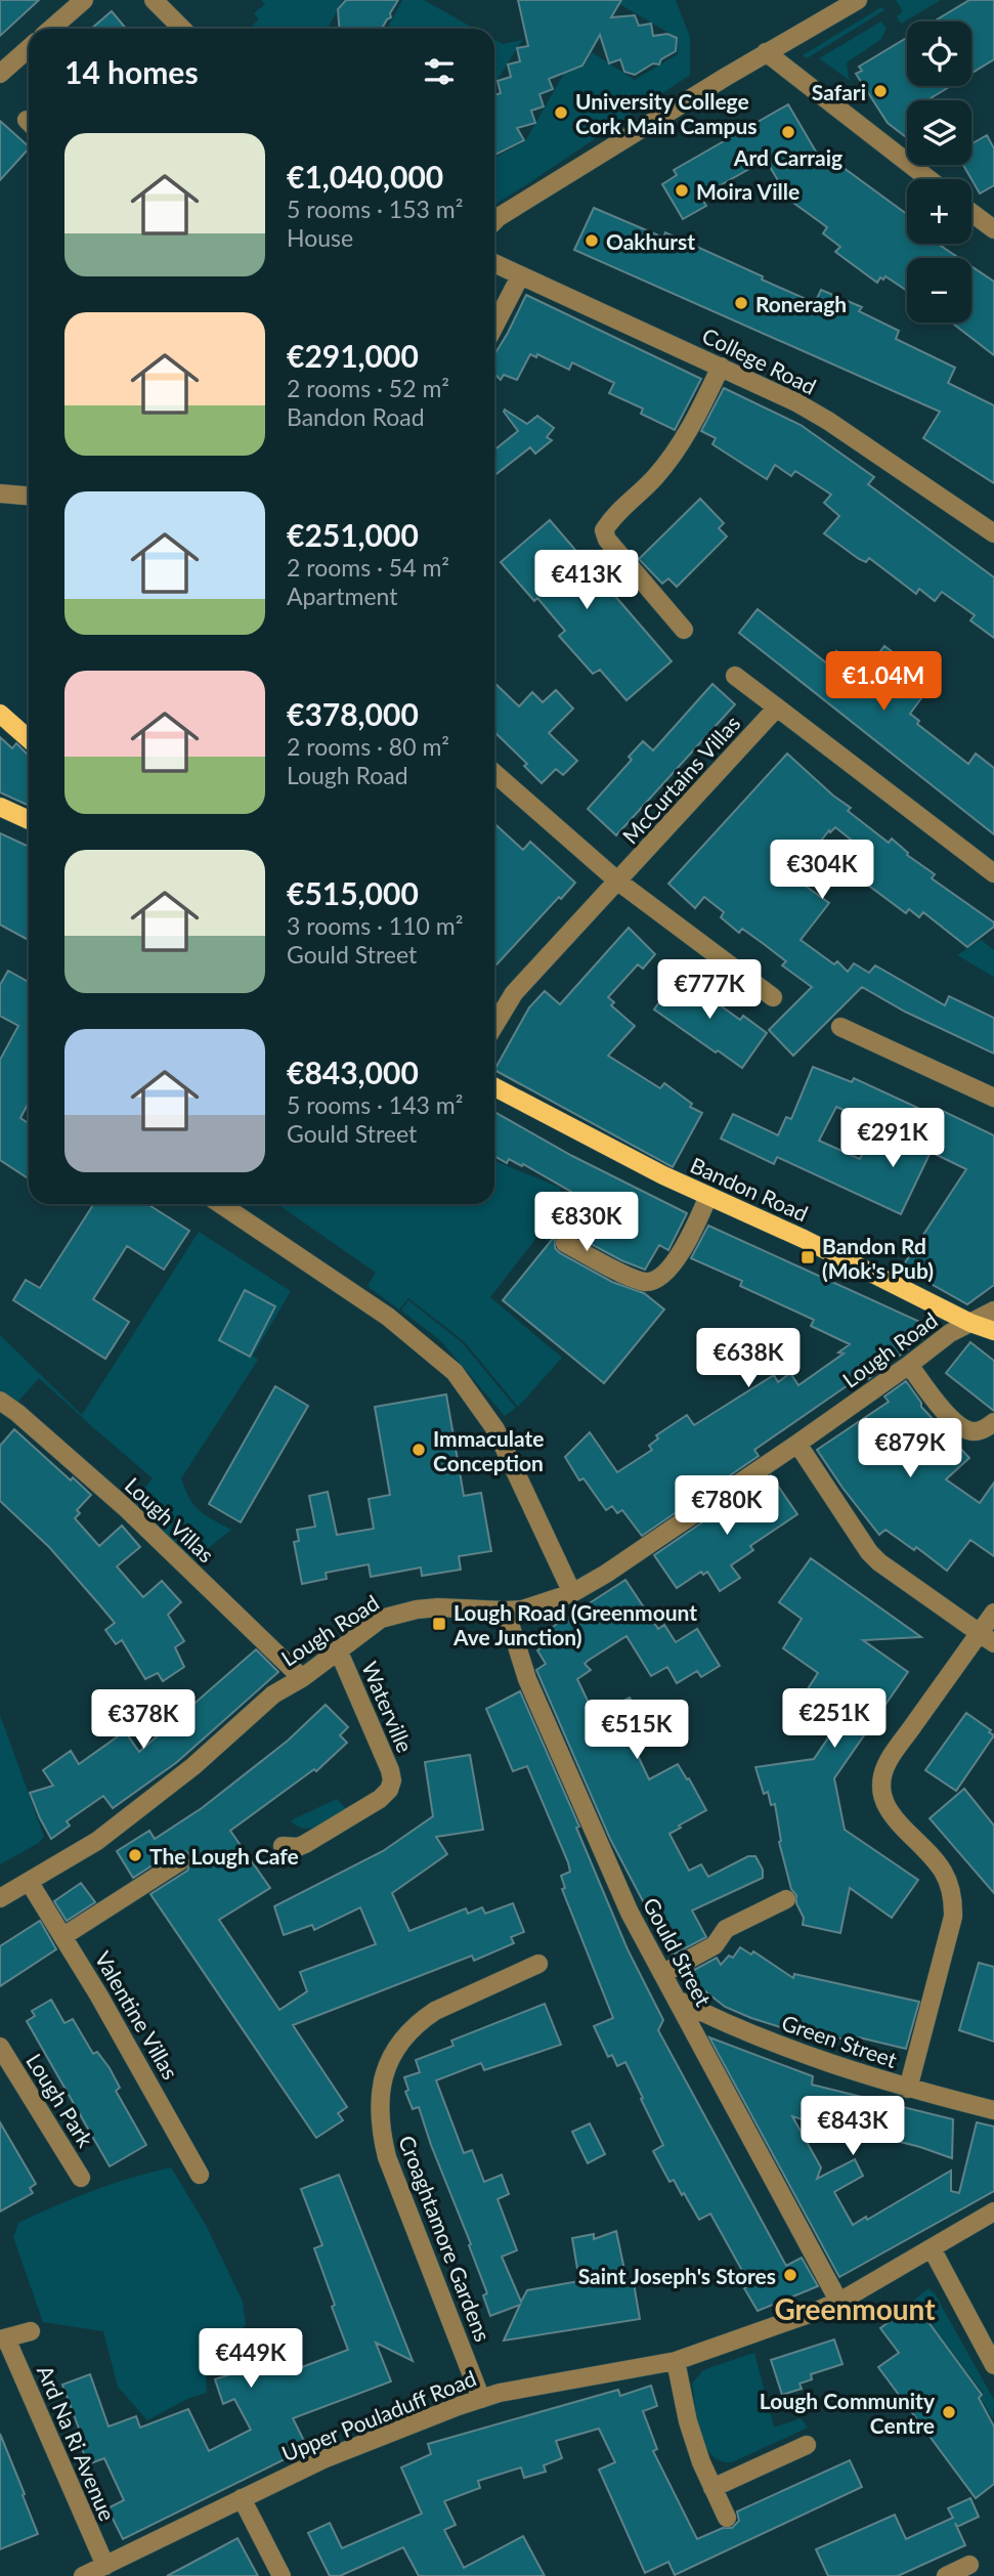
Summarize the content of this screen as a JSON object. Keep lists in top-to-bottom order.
{
  "streets": {
    "main road": ["Bandon Road"],
    "street": [
      "College Road",
      "McCurtains Villas",
      "Lough Road",
      "Lough Villas",
      "Waterville",
      "Gould Street",
      "Valentine Villas",
      "Green Street",
      "Lough Park",
      "Croaghtamore Gardens",
      "Upper Pouladuff Road",
      "Ard Na Ri Avenue"
    ]
  },
  "crossings": [
    ["Bandon Road", "Lough Road"],
    ["Lough Road", "Lough Villas"],
    ["Lough Road", "Waterville"],
    ["Lough Road", "Gould Street"],
    ["Lough Road", "Valentine Villas"],
    ["Gould Street", "Green Street"],
    ["Gould Street", "Upper Pouladuff Road"],
    ["Croaghtamore Gardens", "Upper Pouladuff Road"],
    ["Upper Pouladuff Road", "Ard Na Ri Avenue"]
  ],
  "districts": ["Greenmount"],
  "places": {
    "other": [
      "Safari",
      "University College Cork Main Campus",
      "Ard Carraig",
      "Moira Ville",
      "Oakhurst",
      "Roneragh",
      "Immaculate Conception",
      "The Lough Cafe",
      "Saint Joseph's Stores",
      "Lough Community Centre"
    ],
    "transit": ["Bandon Rd (Mok's Pub)", "Lough Road (Greenmount Ave Junction)"]
  },
  "page": {
    "map_buttons": ["+", "−"],
    "heading": "14 homes",
    "list": [
      {
        "name": "€1,040,000",
        "note": "5 rooms · 153 m² · House"
      },
      {
        "name": "€291,000",
        "note": "2 rooms · 52 m² · Bandon Road"
      },
      {
        "name": "€251,000",
        "note": "2 rooms · 54 m² · Apartment"
      },
      {
        "name": "€378,000",
        "note": "2 rooms · 80 m² · Lough Road"
      },
      {
        "name": "€515,000",
        "note": "3 rooms · 110 m² · Gould Street"
      },
      {
        "name": "€843,000",
        "note": "5 rooms · 143 m² · Gould Street"
      }
    ],
    "price": [
      "€413K",
      "€1.04M",
      "€304K",
      "€777K",
      "€291K",
      "€830K",
      "€638K",
      "€879K",
      "€780K",
      "€251K",
      "€378K",
      "€515K",
      "€843K",
      "€449K"
    ]
  }
}
